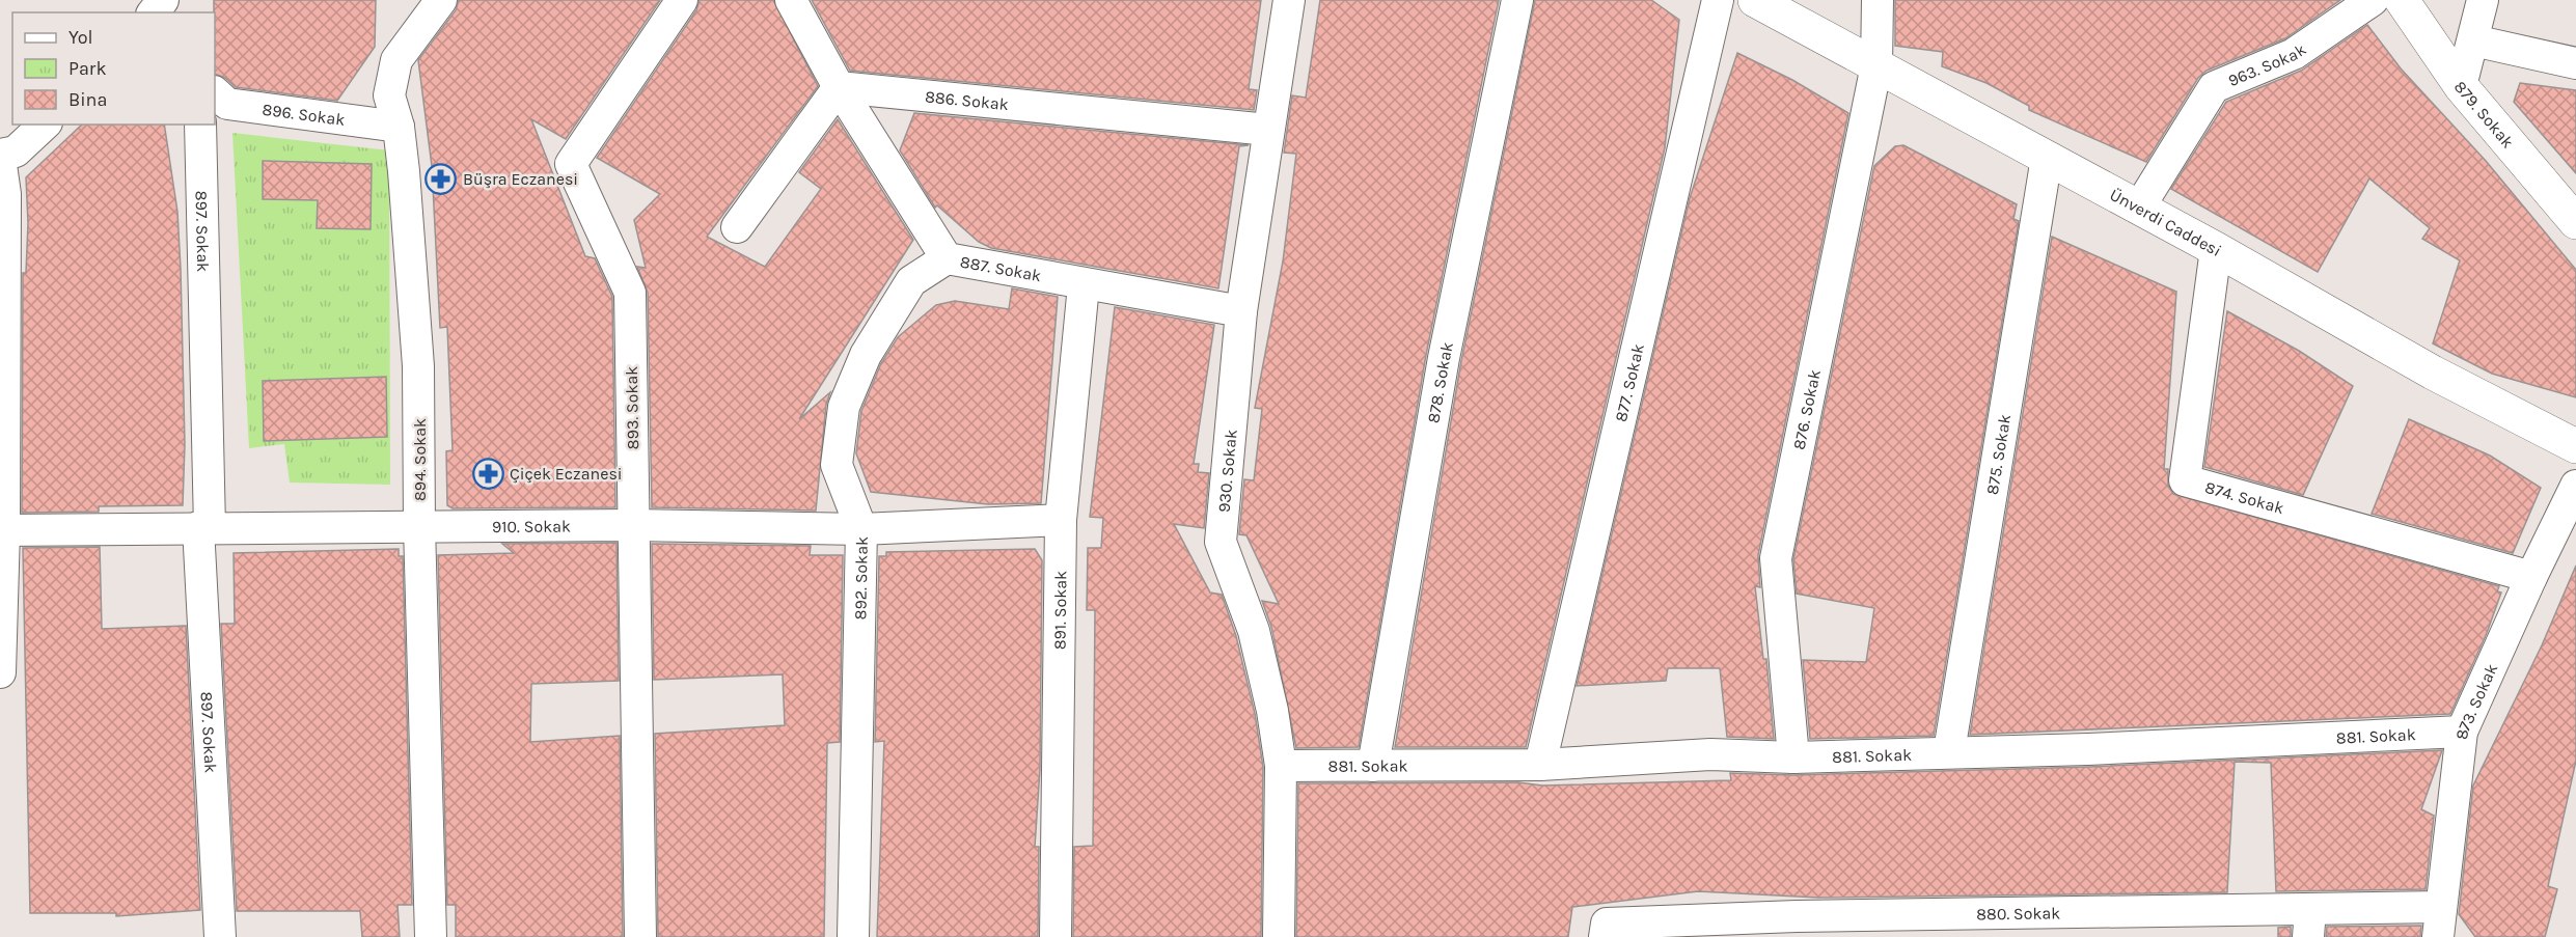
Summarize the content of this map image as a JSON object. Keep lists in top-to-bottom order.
{
  "streets": {
    "main road": ["879. Sokak", "Ünverdi Caddesi"],
    "street": [
      "963. Sokak",
      "886. Sokak",
      "896. Sokak",
      "897. Sokak",
      "887. Sokak",
      "878. Sokak",
      "877. Sokak",
      "893. Sokak",
      "876. Sokak",
      "875. Sokak",
      "894. Sokak",
      "930. Sokak",
      "874. Sokak",
      "910. Sokak",
      "892. Sokak",
      "891. Sokak",
      "873. Sokak",
      "881. Sokak",
      "880. Sokak"
    ]
  },
  "crossings": [
    ["963. Sokak", "Ünverdi Caddesi"],
    ["886. Sokak", "887. Sokak"],
    ["886. Sokak", "930. Sokak"],
    ["896. Sokak", "894. Sokak"],
    ["Ünverdi Caddesi", "876. Sokak"],
    ["Ünverdi Caddesi", "875. Sokak"],
    ["Ünverdi Caddesi", "874. Sokak"],
    ["897. Sokak", "910. Sokak"],
    ["887. Sokak", "930. Sokak"],
    ["887. Sokak", "892. Sokak"],
    ["887. Sokak", "891. Sokak"],
    ["878. Sokak", "881. Sokak"],
    ["877. Sokak", "881. Sokak"],
    ["893. Sokak", "910. Sokak"],
    ["876. Sokak", "881. Sokak"],
    ["875. Sokak", "881. Sokak"],
    ["894. Sokak", "910. Sokak"],
    ["930. Sokak", "881. Sokak"],
    ["874. Sokak", "873. Sokak"],
    ["910. Sokak", "892. Sokak"],
    ["910. Sokak", "891. Sokak"],
    ["873. Sokak", "881. Sokak"],
    ["873. Sokak", "880. Sokak"]
  ],
  "places": {
    "pharmacy": ["Büşra Eczanesi", "Çiçek Eczanesi"]
  },
  "legend": ["Yol", "Park", "Bina"]
}
